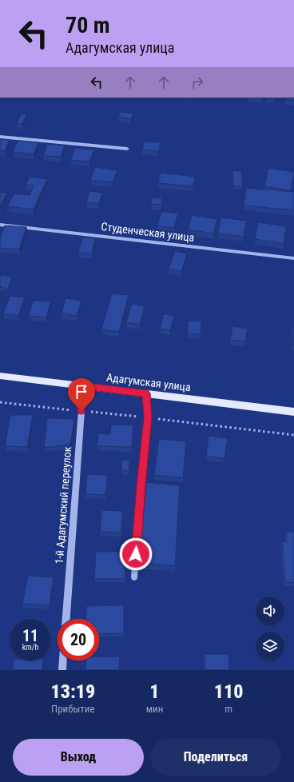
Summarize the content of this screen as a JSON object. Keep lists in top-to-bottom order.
{
  "streets": {
    "main road": ["Адагумская улица"],
    "street": ["Студенческая улица", "1-й Адагумский переулок"]
  },
  "crossings": [
    ["Адагумская улица", "1-й Адагумский переулок"]
  ],
  "page": {
    "turn": ["70 m", "Адагумская улица"],
    "speed": "11 km/h",
    "limit": "20",
    "eta": [
      "13:19",
      "Прибытие",
      "1",
      "мин",
      "110",
      "m"
    ],
    "buttons": ["Выход", "Поделиться"]
  }
}
